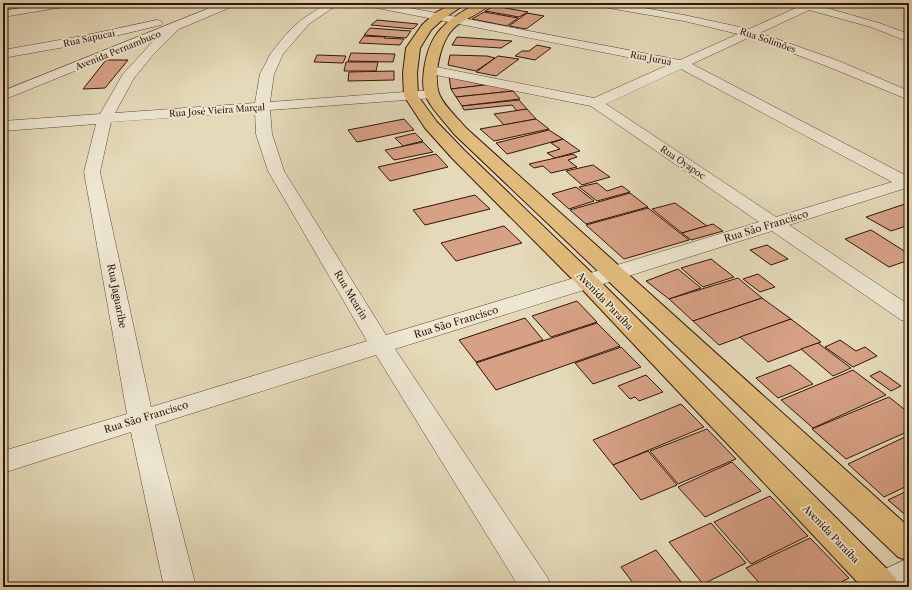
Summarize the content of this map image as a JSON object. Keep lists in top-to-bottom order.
{
  "streets": {
    "main road": ["Avenida Paraíba"],
    "street": [
      "Rua Sapucaí",
      "Rua Solimões",
      "Avenida Pernambuco",
      "Rua Juruá",
      "Rua José Vieira Marçal",
      "Rua Oyapoc",
      "Rua São Francisco",
      "Rua Mearin",
      "Rua Jaguaribe"
    ]
  },
  "crossings": [
    ["Rua Sapucaí", "Avenida Pernambuco"],
    ["Rua Sapucaí", "Rua Jaguaribe"],
    ["Avenida Pernambuco", "Rua Jaguaribe"],
    ["Rua Juruá", "Rua São Francisco"],
    ["Rua José Vieira Marçal", "Rua Mearin"],
    ["Rua José Vieira Marçal", "Rua Jaguaribe"],
    ["Rua José Vieira Marçal", "Avenida Paraíba"],
    ["Rua Oyapoc", "Rua São Francisco"],
    ["Rua São Francisco", "Rua Mearin"],
    ["Rua São Francisco", "Rua Jaguaribe"],
    ["Rua São Francisco", "Avenida Paraíba"]
  ]
}
